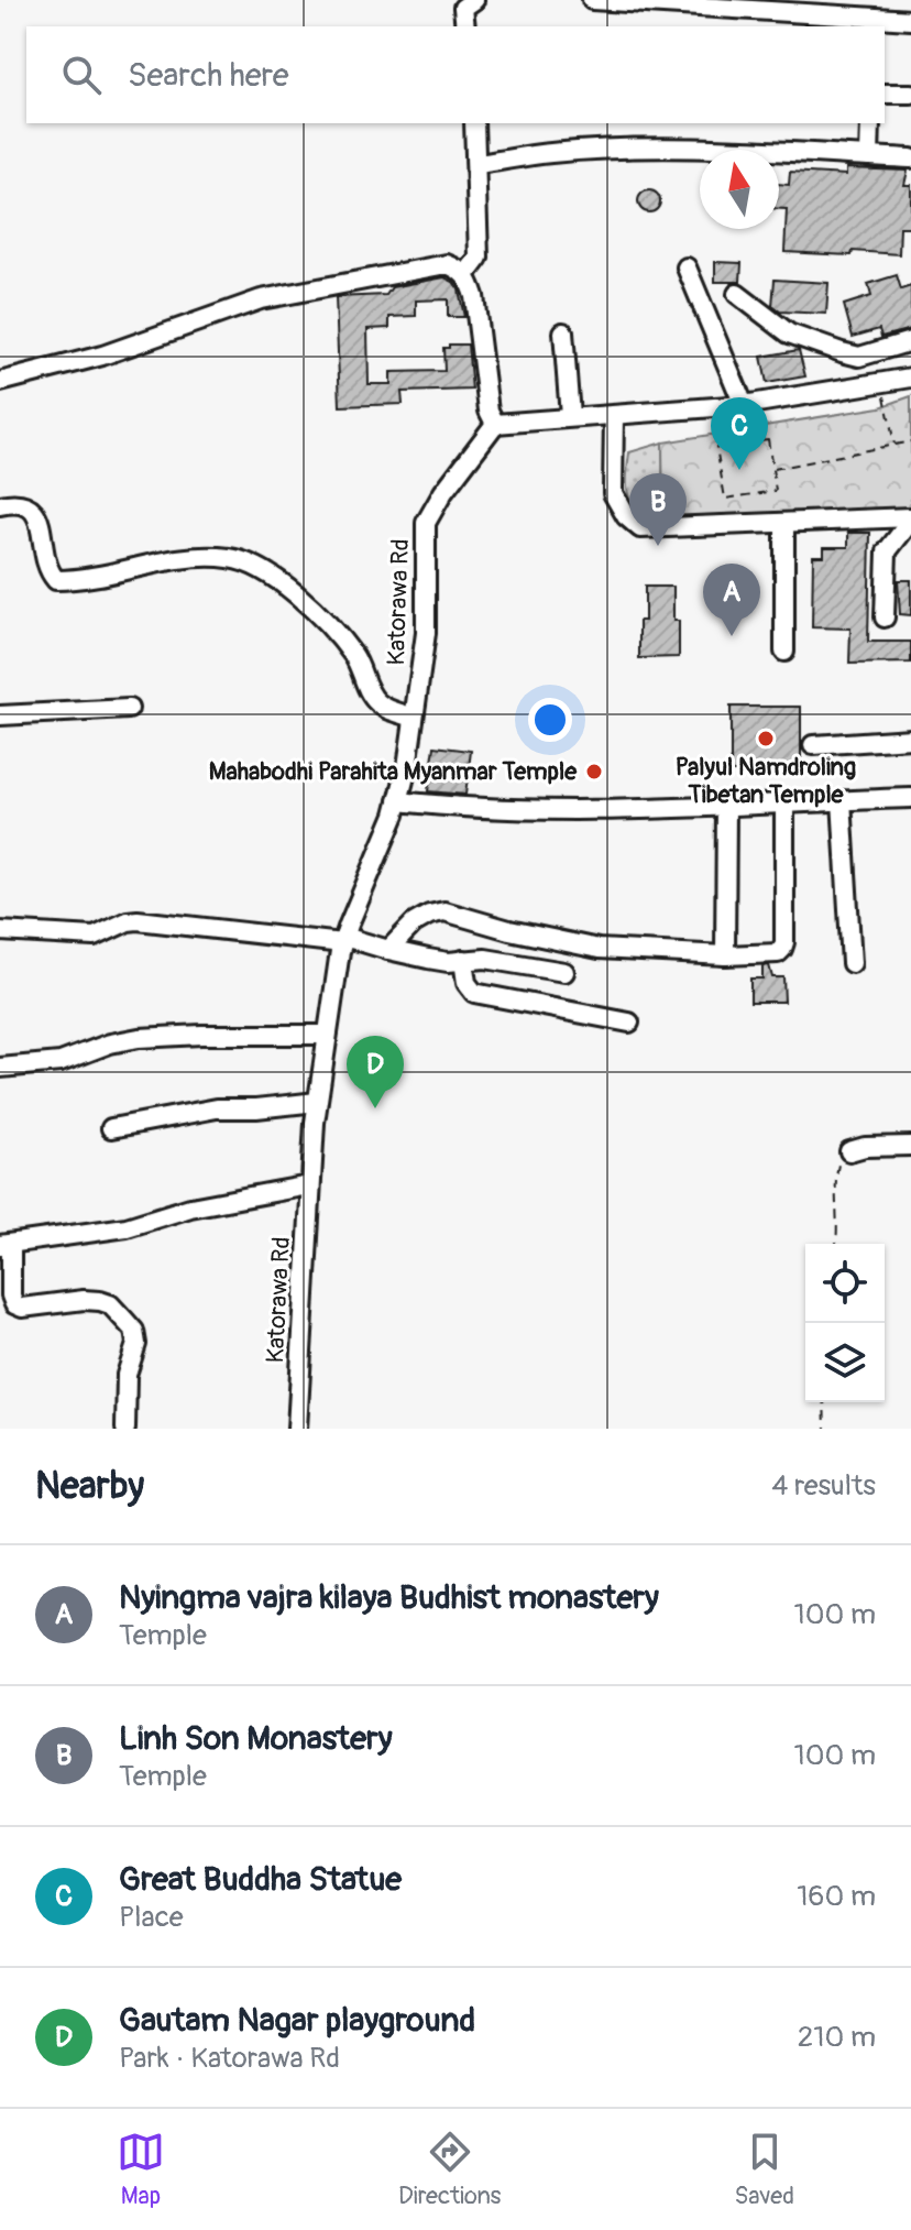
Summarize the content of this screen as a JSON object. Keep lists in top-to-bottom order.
{
  "streets": {
    "street": ["Katorawa Rd"]
  },
  "places": ["Palyul Namdroling Tibetan Temple", "Mahabodhi Parahita Myanmar Temple"],
  "north": "top",
  "page": {
    "search": "Search here",
    "pins": [
      "C",
      "B",
      "A",
      "D"
    ],
    "heading": ["Nearby", "4 results"],
    "list": [
      {
        "mark": "A",
        "name": "Nyingma vajra kilaya Budhist monastery",
        "note": "Temple",
        "value": "100 m"
      },
      {
        "mark": "B",
        "name": "Linh Son Monastery",
        "note": "Temple",
        "value": "100 m"
      },
      {
        "mark": "C",
        "name": "Great Buddha Statue",
        "note": "Place",
        "value": "160 m"
      },
      {
        "mark": "D",
        "name": "Gautam Nagar playground",
        "note": "Park · Katorawa Rd",
        "value": "210 m"
      }
    ],
    "nav": ["Map", "Directions", "Saved"]
  }
}
